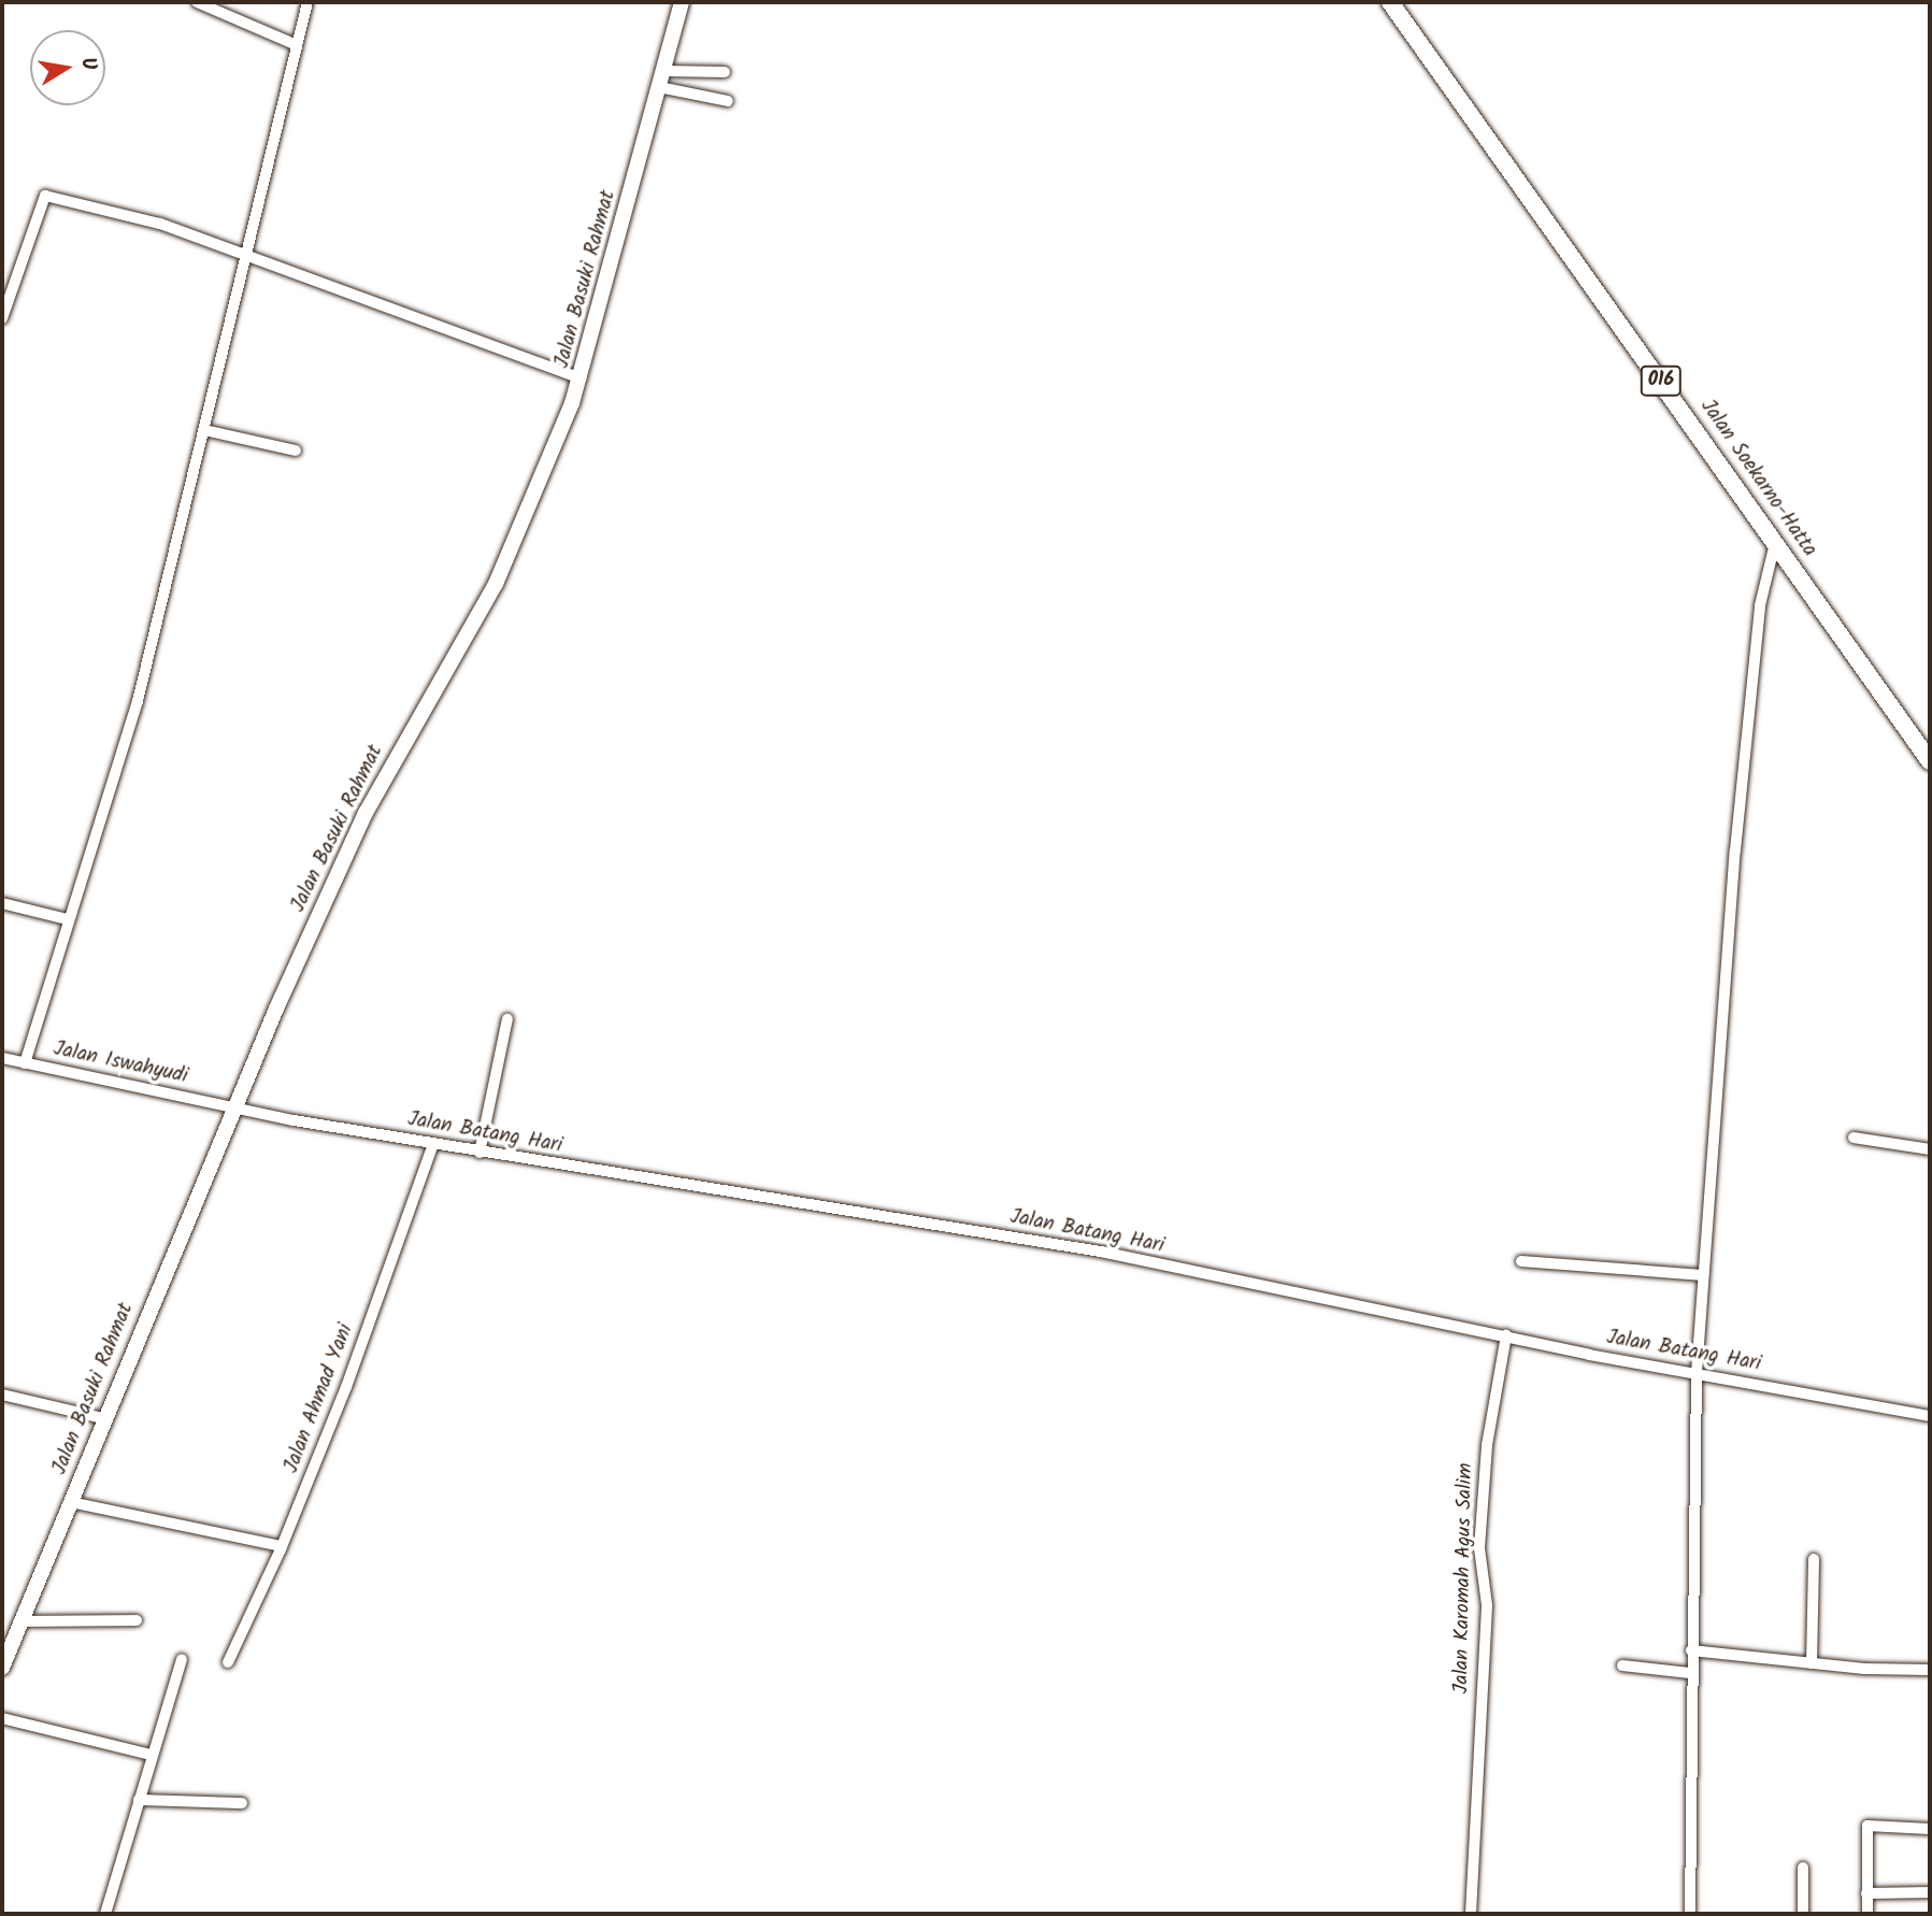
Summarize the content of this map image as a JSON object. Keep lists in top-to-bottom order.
{
  "streets": {
    "main road": ["Jalan Basuki Rahmat", "016", "Jalan Soekarno-Hatta"],
    "street": [
      "Jalan Iswahyudi",
      "Jalan Batang Hari",
      "Jalan Ahmad Yani",
      "Jalan Karomah Agus Salim"
    ]
  },
  "crossings": [
    ["Jalan Basuki Rahmat", "Jalan Iswahyudi"],
    ["Jalan Basuki Rahmat", "Jalan Batang Hari"],
    ["Jalan Iswahyudi", "Jalan Batang Hari"],
    ["Jalan Batang Hari", "Jalan Ahmad Yani"],
    ["Jalan Batang Hari", "Jalan Karomah Agus Salim"]
  ],
  "north": "right"
}
